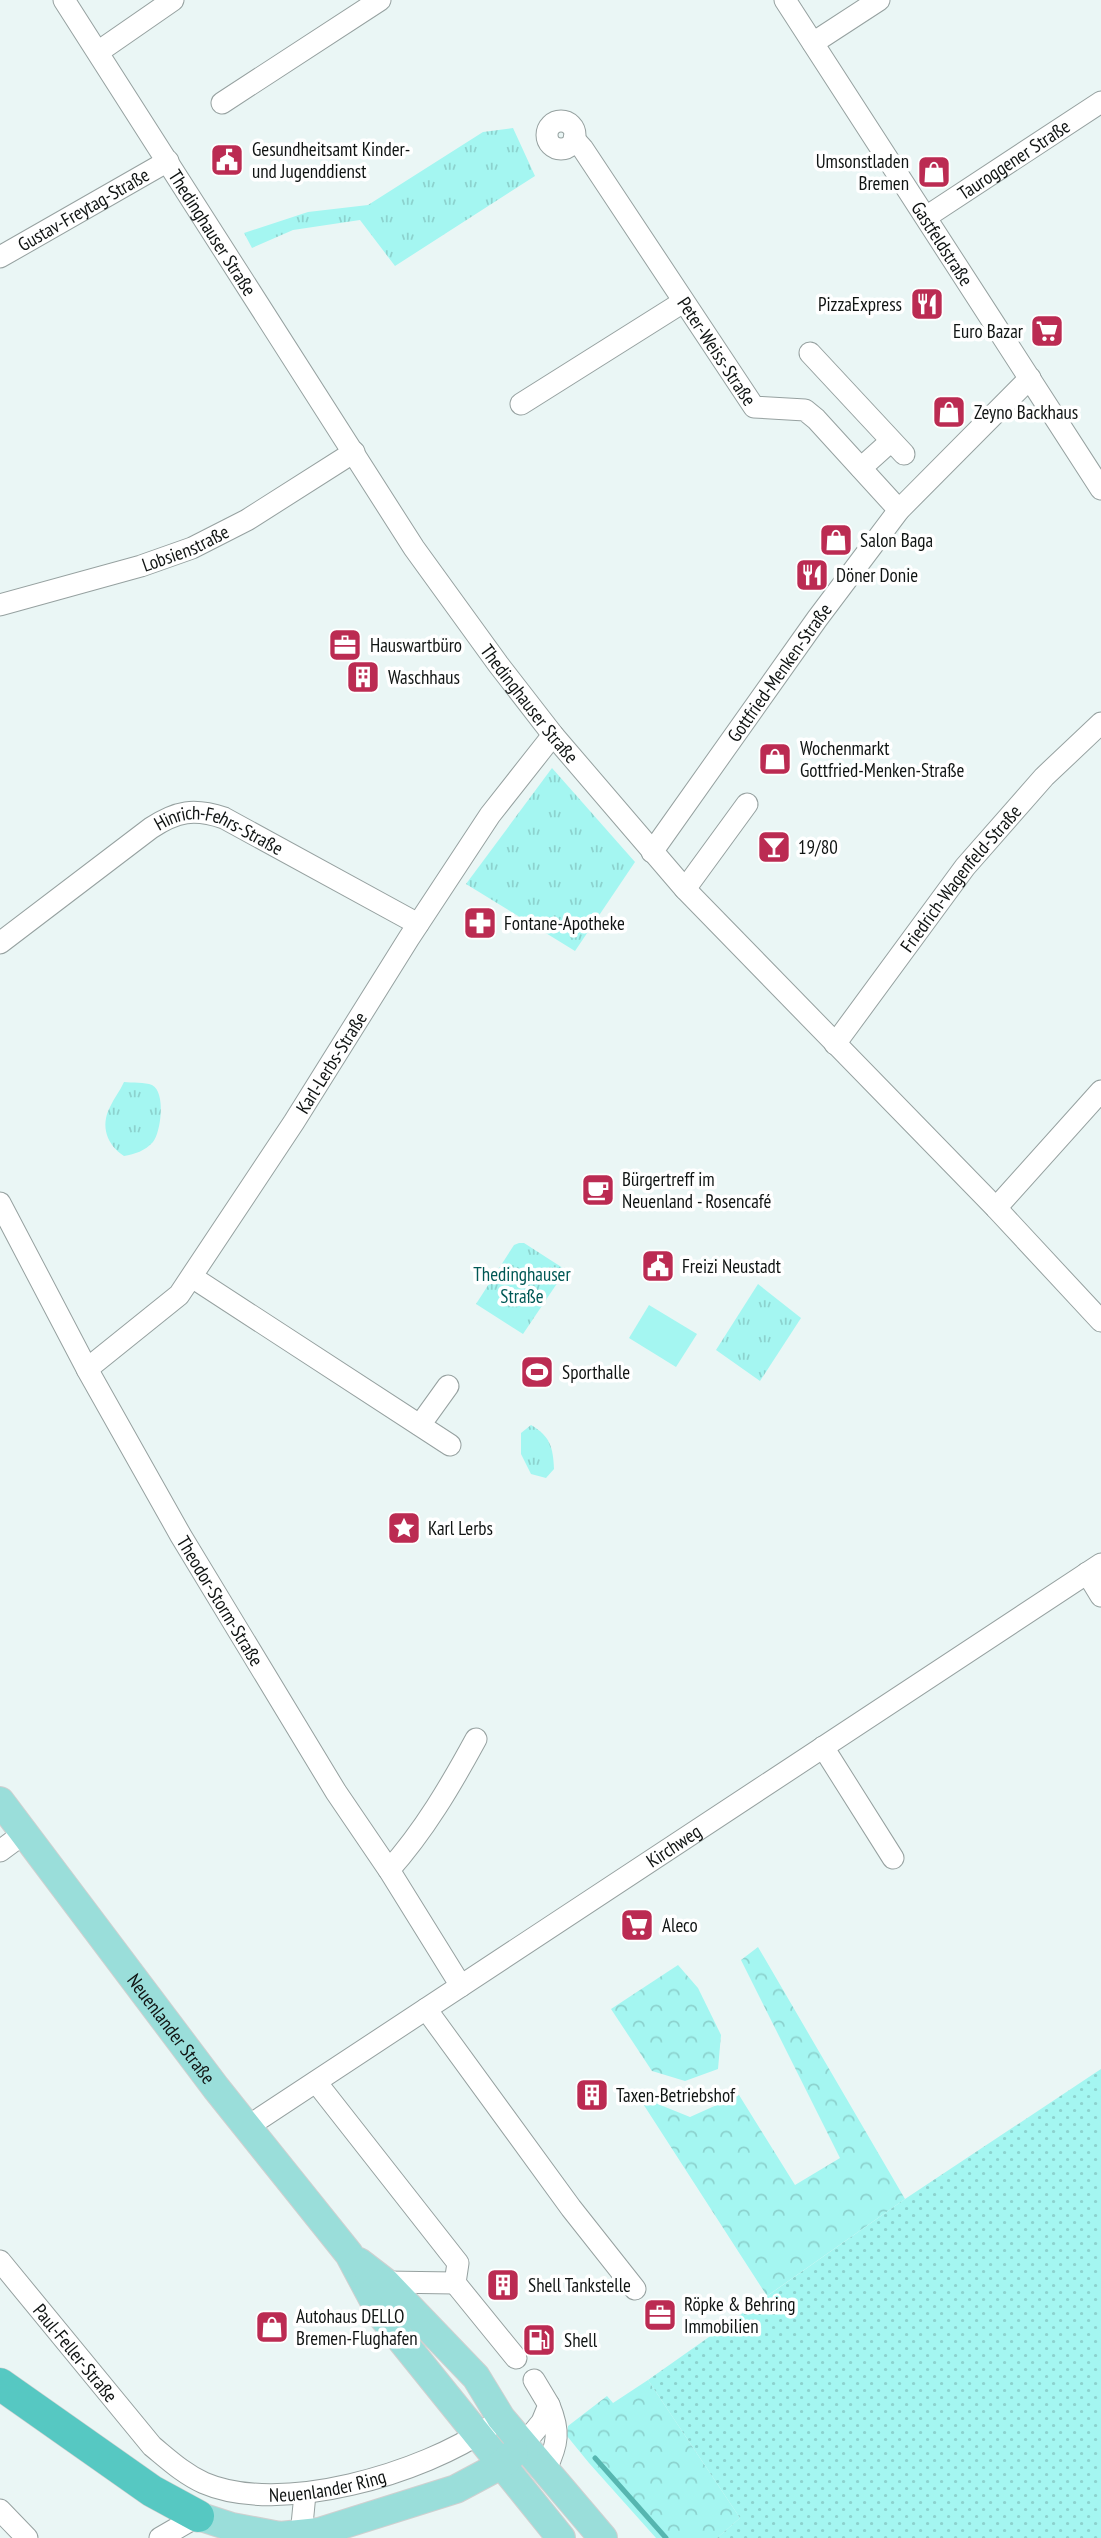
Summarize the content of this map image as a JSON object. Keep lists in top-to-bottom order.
{
  "streets": {
    "main road": ["Neuenlander Straße"],
    "street": [
      "Tauroggener Straße",
      "Gustav-Freytag-Straße",
      "Thedinghauser Straße",
      "Gastfeldstraße",
      "Peter-Weiss-Straße",
      "Lobsienstraße",
      "Gottfried-Menken-Straße",
      "Hinrich-Fehrs-Straße",
      "Friedrich-Wagenfeld-Straße",
      "Karl-Lerbs-Straße",
      "Theodor-Storm-Straße",
      "Kirchweg",
      "Paul-Feller-Straße",
      "Neuenlander Ring"
    ]
  },
  "crossings": [
    ["Tauroggener Straße", "Gastfeldstraße"],
    ["Gustav-Freytag-Straße", "Thedinghauser Straße"],
    ["Thedinghauser Straße", "Lobsienstraße"],
    ["Thedinghauser Straße", "Gottfried-Menken-Straße"],
    ["Thedinghauser Straße", "Friedrich-Wagenfeld-Straße"],
    ["Thedinghauser Straße", "Karl-Lerbs-Straße"],
    ["Gastfeldstraße", "Gottfried-Menken-Straße"],
    ["Peter-Weiss-Straße", "Gottfried-Menken-Straße"],
    ["Hinrich-Fehrs-Straße", "Karl-Lerbs-Straße"],
    ["Karl-Lerbs-Straße", "Theodor-Storm-Straße"],
    ["Theodor-Storm-Straße", "Kirchweg"],
    ["Kirchweg", "Neuenlander Straße"],
    ["Neuenlander Straße", "Neuenlander Ring"],
    ["Paul-Feller-Straße", "Neuenlander Ring"]
  ],
  "parks": ["Thedinghauser Straße"],
  "places": {
    "public building": ["Gesundheitsamt Kinder- und Jugenddienst", "Freizi Neustadt"],
    "shop": [
      "Umsonstladen Bremen",
      "Zeyno Backhaus",
      "Salon Baga",
      "Wochenmarkt Gottfried-Menken-Straße",
      "Autohaus DELLO Bremen-Flughafen"
    ],
    "restaurant": ["PizzaExpress", "Döner Donie"],
    "supermarket": ["Euro Bazar", "Aleco"],
    "office": ["Hauswartbüro", "Röpke & Behring Immobilien"],
    "building": ["Waschhaus", "Taxen-Betriebshof", "Shell Tankstelle"],
    "bar": ["19/80"],
    "pharmacy": ["Fontane-Apotheke"],
    "cafe": ["Bürgertreff im Neuenland - Rosencafé"],
    "sports": ["Sporthalle"],
    "place": ["Karl Lerbs"],
    "fuel station": ["Shell"]
  }
}
